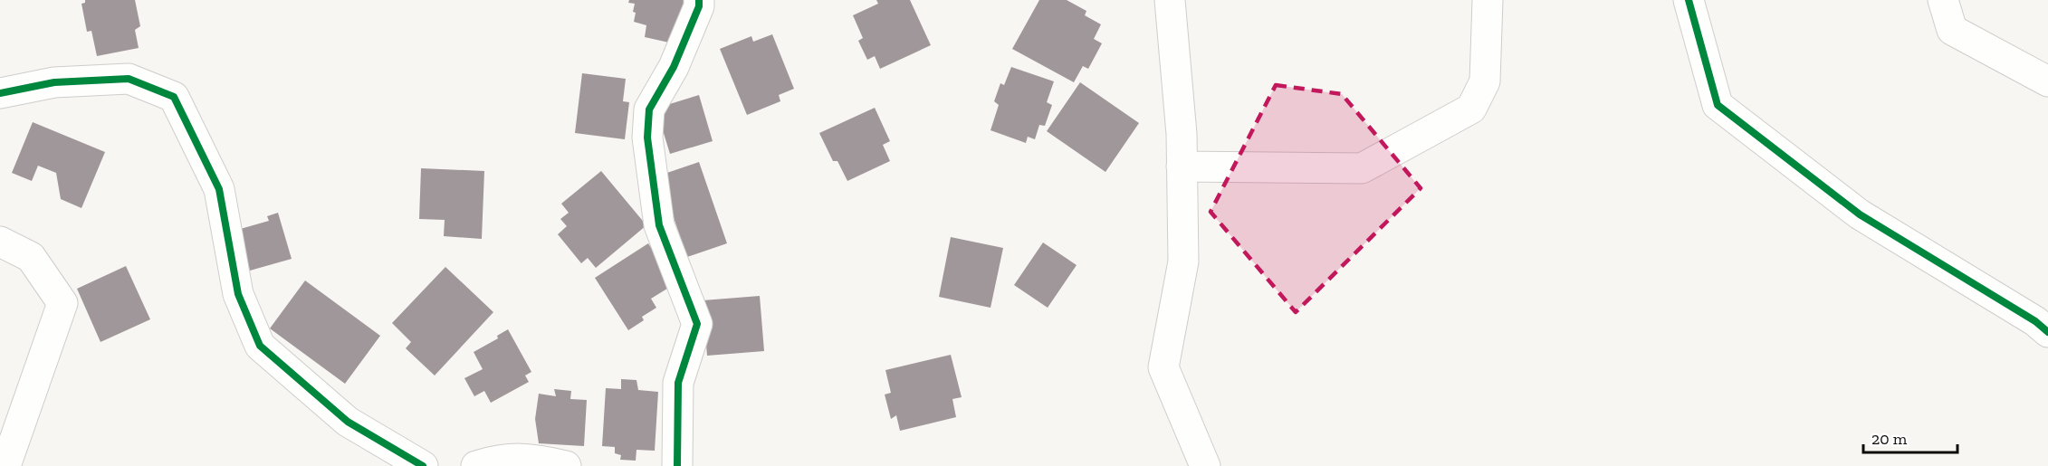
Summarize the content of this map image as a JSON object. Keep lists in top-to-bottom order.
{
  "scale_bar": "20 m"
}
